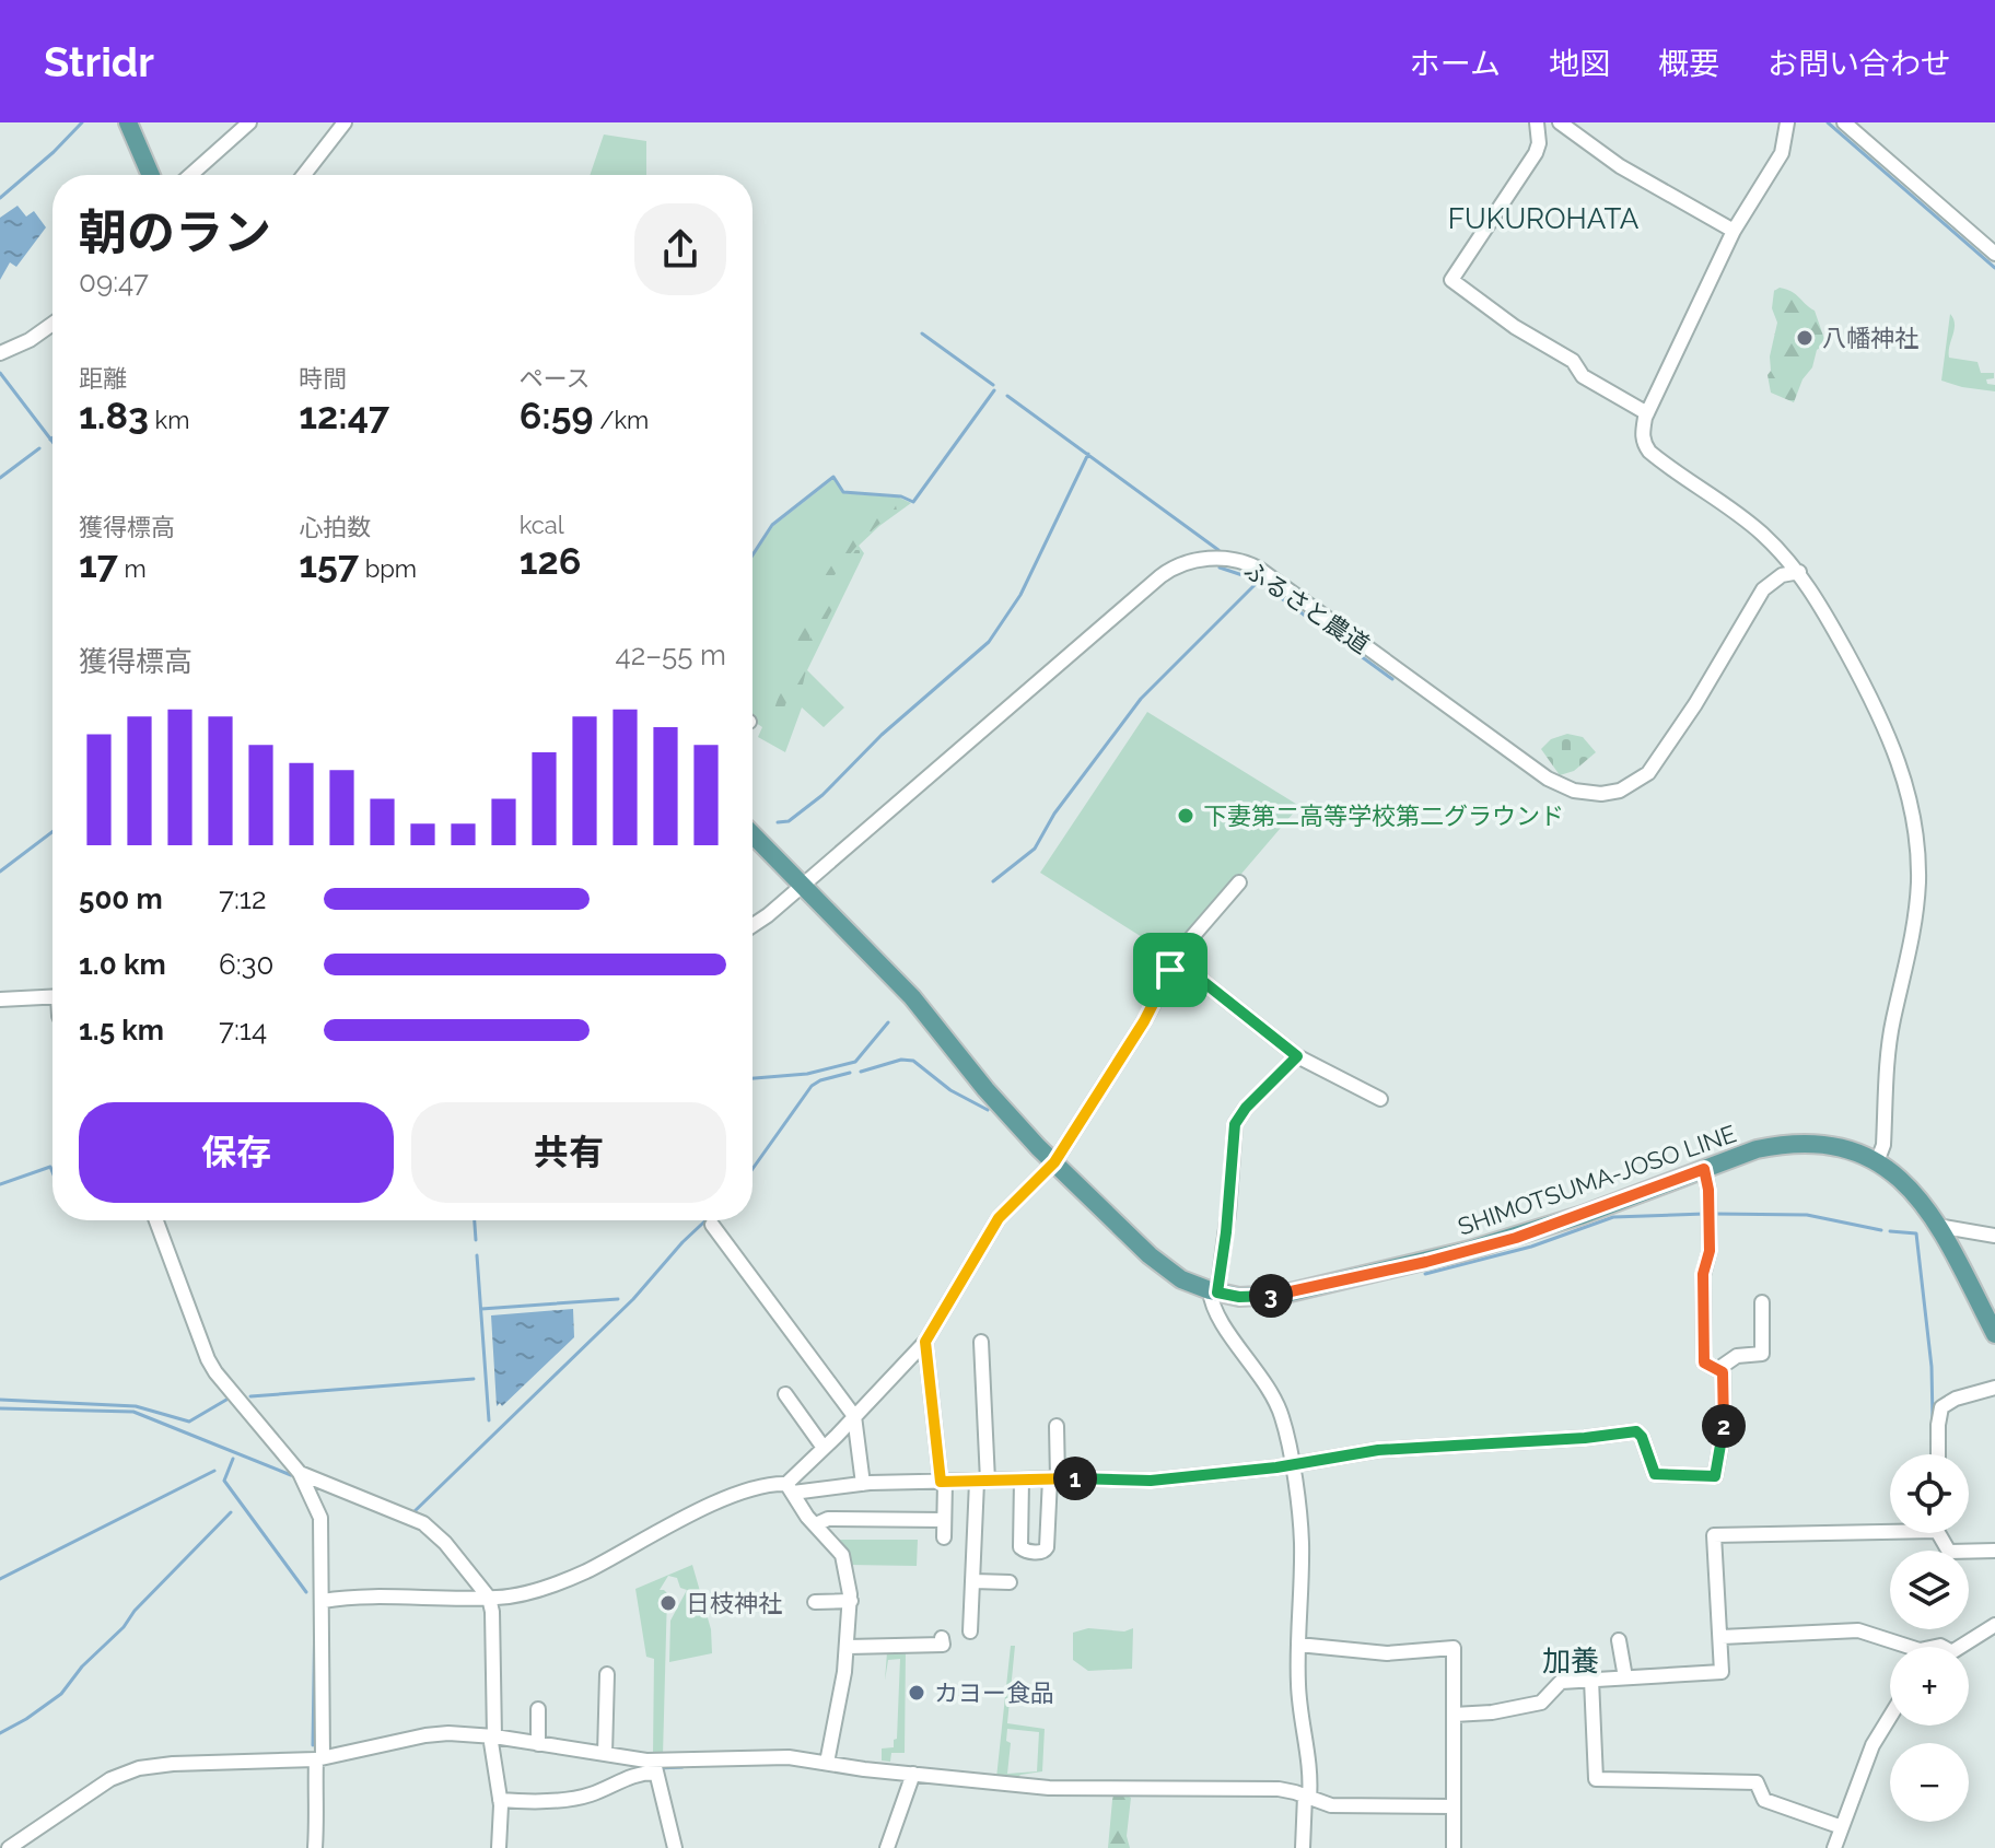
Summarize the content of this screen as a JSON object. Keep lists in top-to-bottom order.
{
  "streets": {
    "main road": ["SHIMOTSUMA-JOSO LINE"],
    "street": ["ふるさと農道"]
  },
  "crossings": [
    ["ふるさと農道", "SHIMOTSUMA-JOSO LINE"]
  ],
  "districts": ["FUKUROHATA", "加養"],
  "places": [
    "八幡神社",
    "下妻第二高等学校第二グラウンド",
    "日枝神社",
    "カヨー食品"
  ],
  "page": {
    "header": "Stridr",
    "nav": [
      "ホーム",
      "地図",
      "概要",
      "お問い合わせ"
    ],
    "heading": ["朝のラン", "09:47"],
    "stats": [
      ["距離", "1.83 km"],
      ["時間", "12:47"],
      ["ペース", "6:59 /km"],
      ["獲得標高", "17 m"],
      ["心拍数", "157 bpm"],
      ["kcal", "126"]
    ],
    "chart": ["獲得標高", "42–55 m"],
    "list": [
      {
        "name": "500 m",
        "note": "7:12"
      },
      {
        "name": "1.0 km",
        "note": "6:30"
      },
      {
        "name": "1.5 km",
        "note": "7:14"
      }
    ],
    "buttons": ["保存", "共有"],
    "pins": ["3", "2", "1"],
    "map_buttons": ["+", "−"]
  }
}
